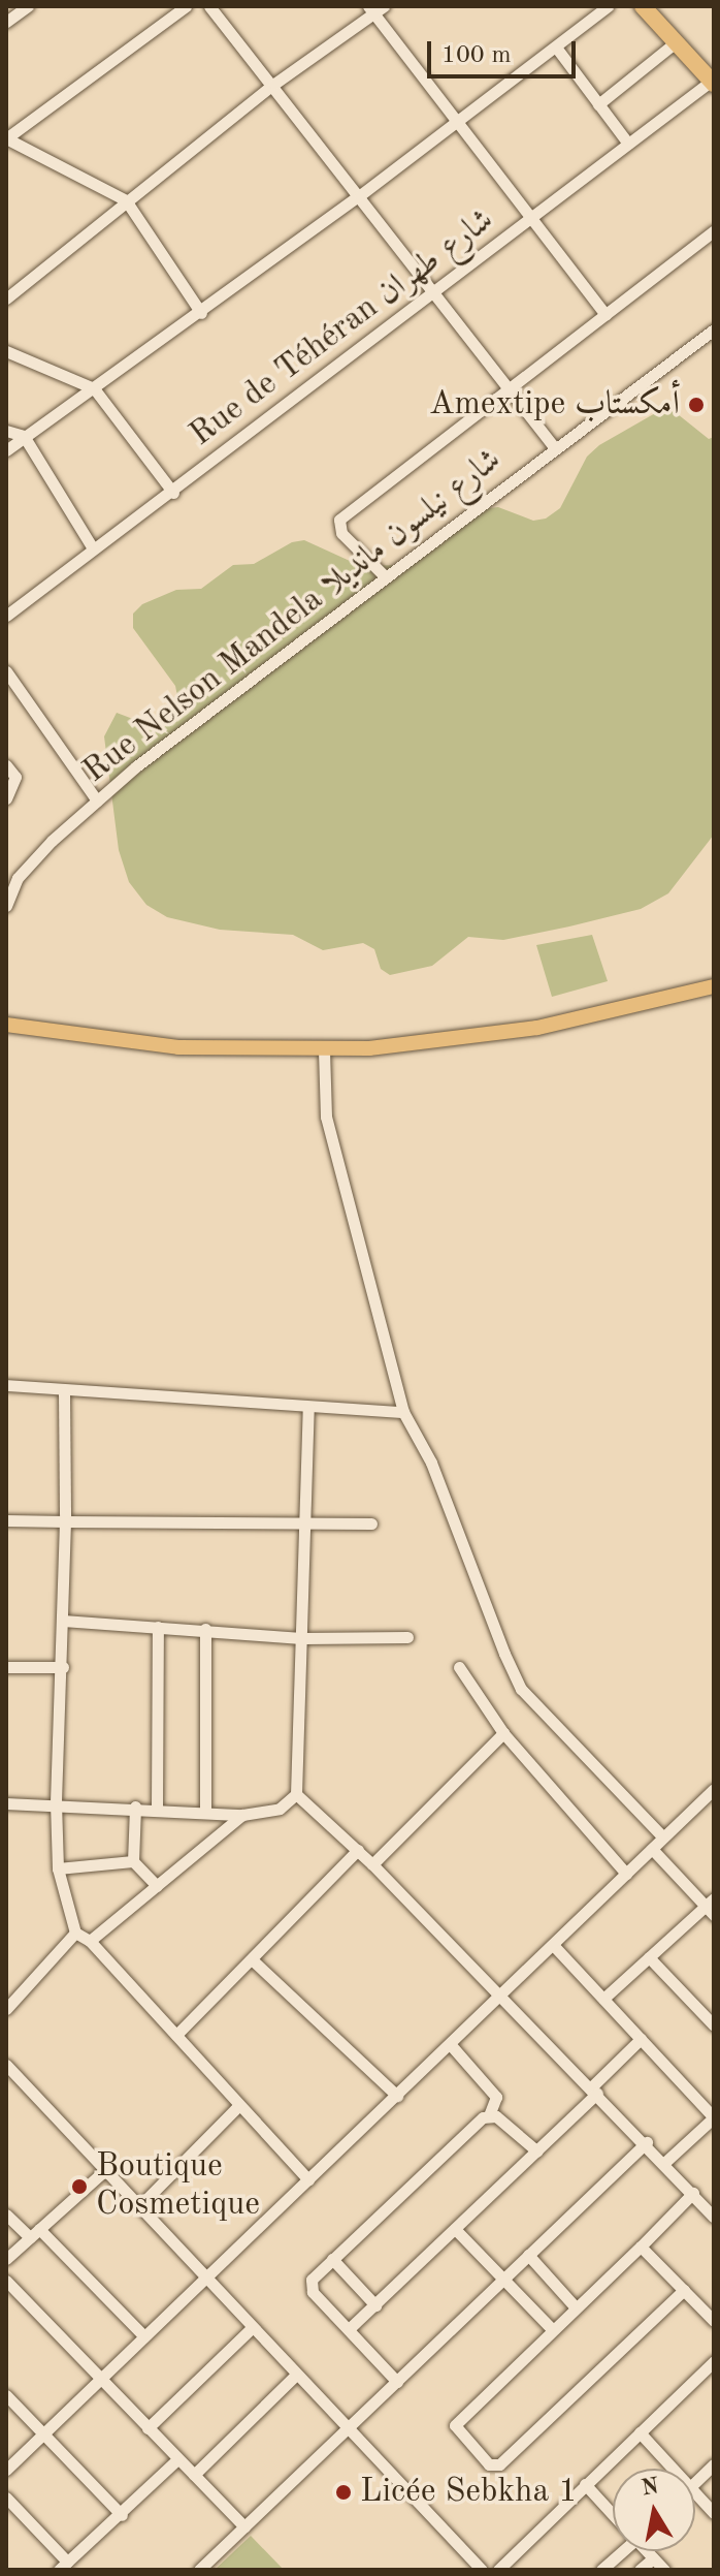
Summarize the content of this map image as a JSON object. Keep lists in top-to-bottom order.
{
  "streets": {
    "street": ["Rue de Téhéran شارع طهران", "Rue Nelson Mandela شارع نيلسون مانديلا"]
  },
  "places": ["Amextipe أمكستاب", "Boutique Cosmetique", "Licée Sebkha 1"],
  "scale_bar": "100 m",
  "north": "top"
}
